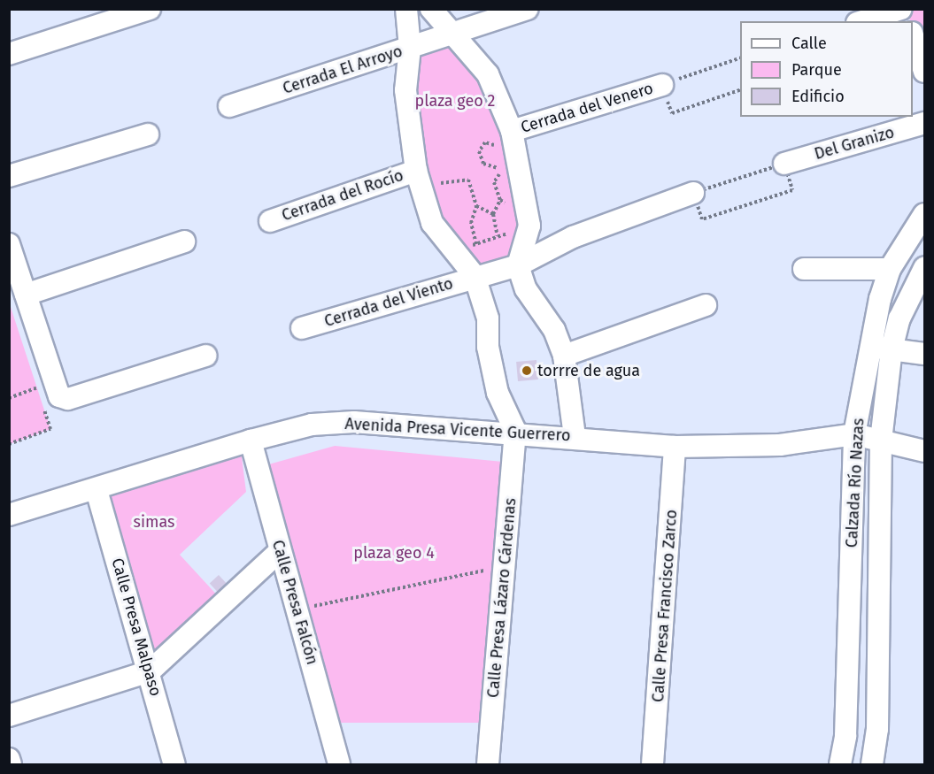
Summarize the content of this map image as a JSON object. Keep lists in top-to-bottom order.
{
  "streets": {
    "street": [
      "Cerrada El Arroyo",
      "Cerrada del Venero",
      "Del Granizo",
      "Cerrada del Rocío",
      "Cerrada del Viento",
      "Avenida Presa Vicente Guerrero",
      "Calzada Río Nazas",
      "Calle Presa Lázaro Cárdenas",
      "Calle Presa Falcón",
      "Calle Presa Francisco Zarco",
      "Calle Presa Malpaso"
    ]
  },
  "crossings": [
    ["Avenida Presa Vicente Guerrero", "Calzada Río Nazas"],
    ["Avenida Presa Vicente Guerrero", "Calle Presa Lázaro Cárdenas"],
    ["Avenida Presa Vicente Guerrero", "Calle Presa Falcón"],
    ["Avenida Presa Vicente Guerrero", "Calle Presa Francisco Zarco"],
    ["Avenida Presa Vicente Guerrero", "Calle Presa Malpaso"]
  ],
  "parks": ["plaza geo 2", "simas", "plaza geo 4"],
  "places": ["torrre de agua"],
  "legend": ["Calle", "Parque", "Edificio"]
}
